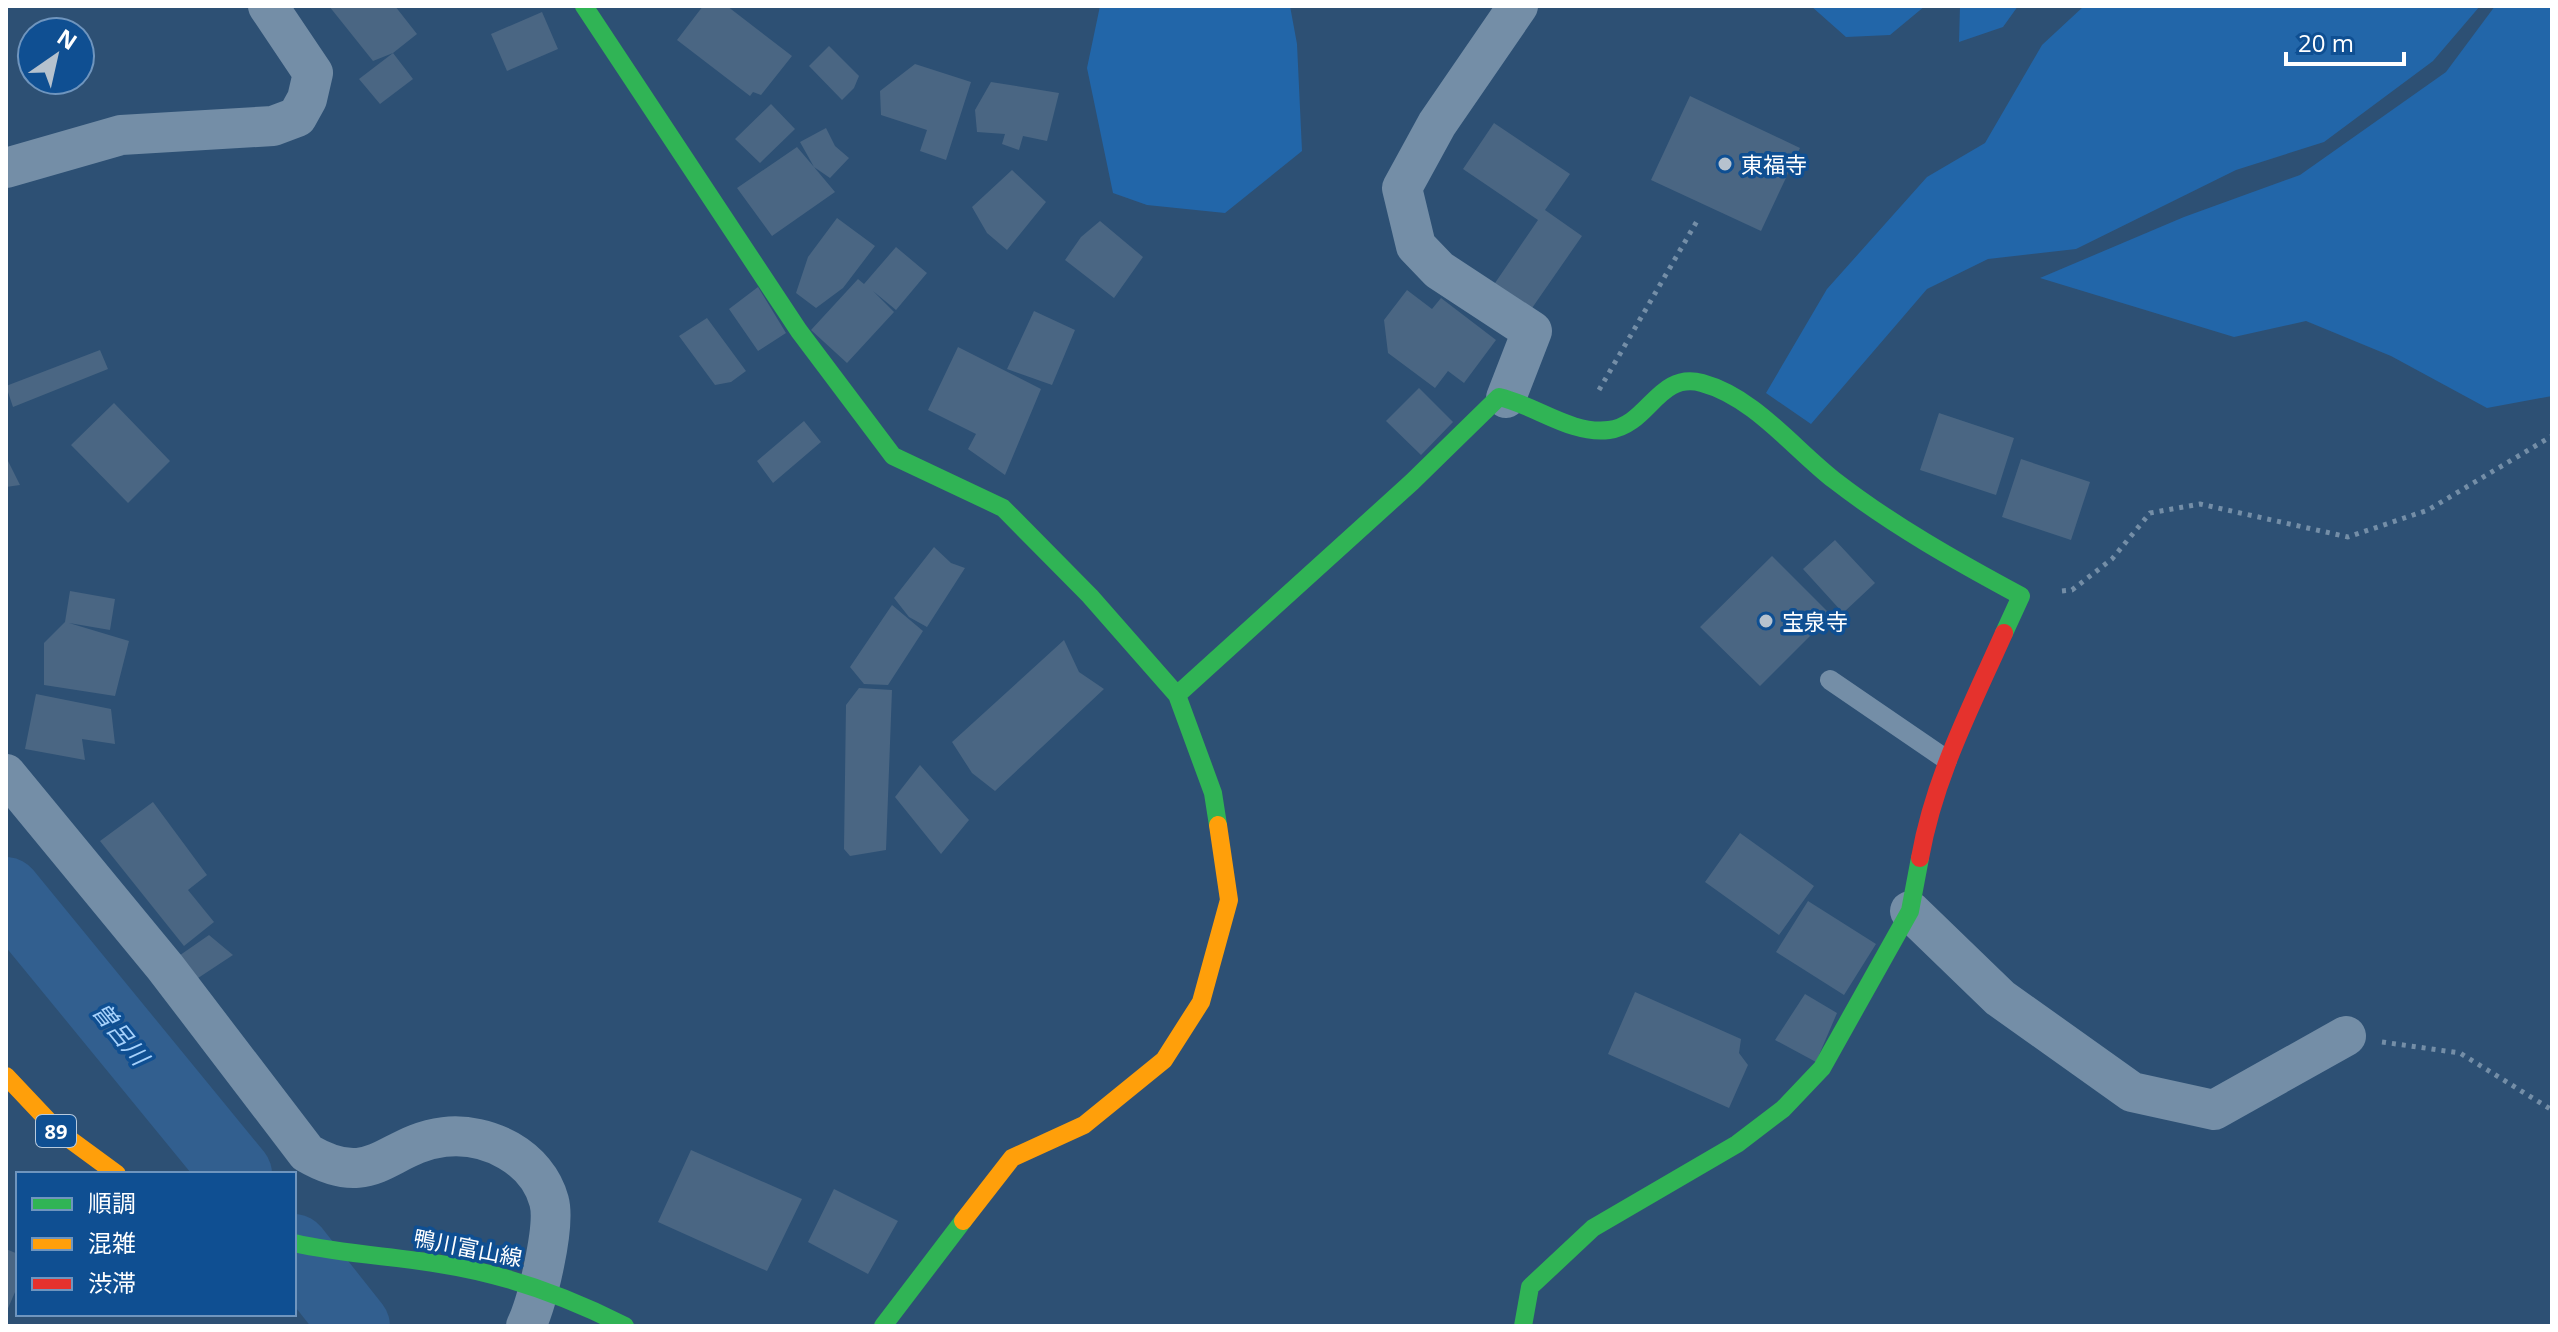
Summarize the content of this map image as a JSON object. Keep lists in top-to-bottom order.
{
  "streets": {
    "street": ["89", "鴨川富山線"]
  },
  "water": ["曽呂川"],
  "places": ["東福寺", "宝泉寺"],
  "legend": ["順調", "混雑", "渋滞"],
  "scale_bar": "20 m",
  "north": "top right"
}
